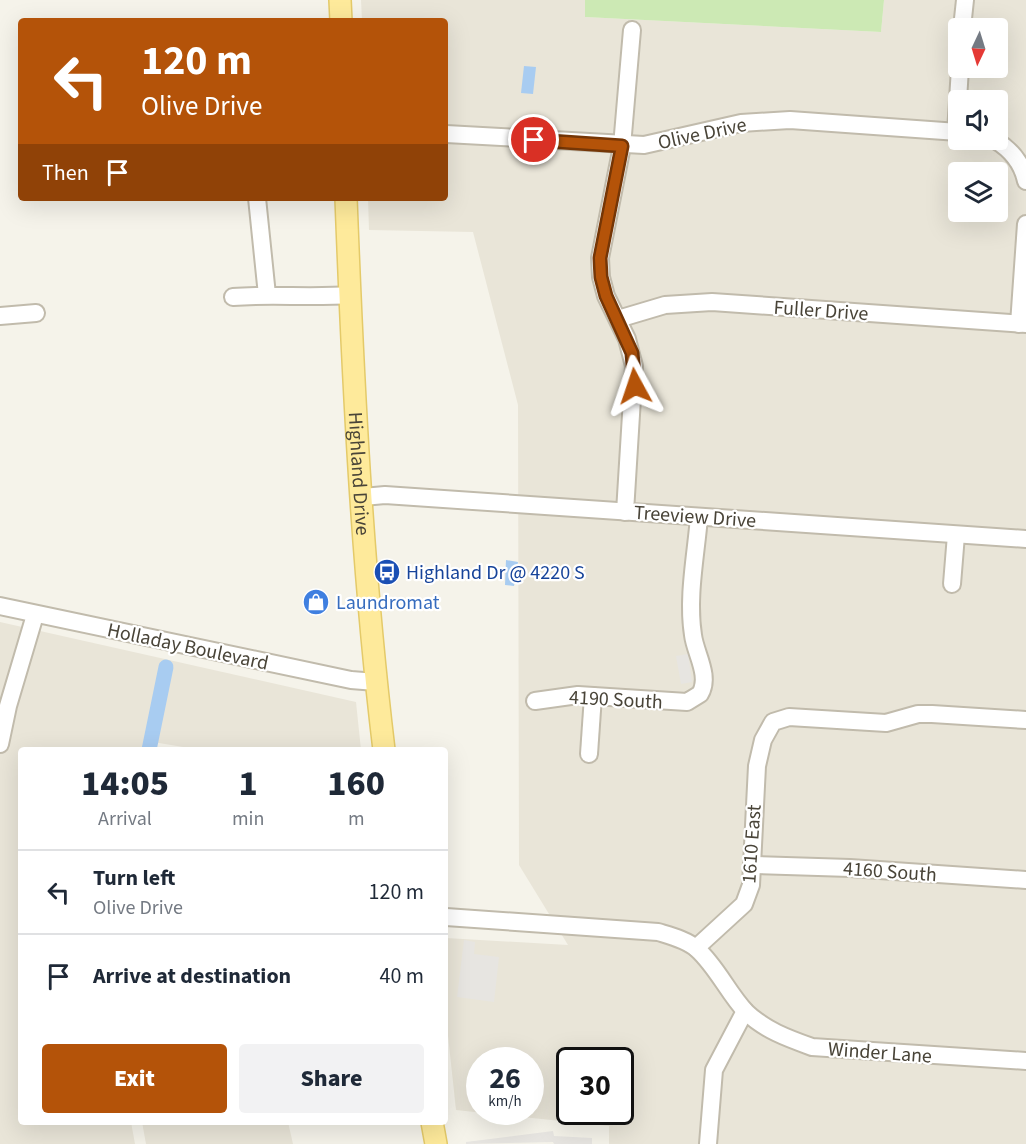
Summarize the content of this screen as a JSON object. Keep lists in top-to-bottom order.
{
  "streets": {
    "main road": ["Highland Drive"],
    "street": [
      "Olive Drive",
      "Fuller Drive",
      "Treeview Drive",
      "Holladay Boulevard",
      "4190 South",
      "1610 East",
      "4160 South",
      "Winder Lane"
    ]
  },
  "crossings": [
    ["Highland Drive", "Treeview Drive"],
    ["Highland Drive", "Holladay Boulevard"],
    ["Treeview Drive", "4190 South"],
    ["1610 East", "4160 South"],
    ["1610 East", "Winder Lane"]
  ],
  "places": {
    "bus stop": ["Highland Dr @ 4220 S"],
    "shop": ["Laundromat"]
  },
  "north": "bottom",
  "page": {
    "turn": ["120 m", "Olive Drive"],
    "then": "Then",
    "eta": [
      "14:05",
      "Arrival",
      "1",
      "min",
      "160",
      "m"
    ],
    "list": [
      {
        "name": "Turn left",
        "note": "Olive Drive",
        "value": "120 m"
      },
      {
        "name": "Arrive at destination",
        "value": "40 m"
      }
    ],
    "buttons": ["Exit", "Share"],
    "speed": "26 km/h",
    "limit": "30"
  }
}
